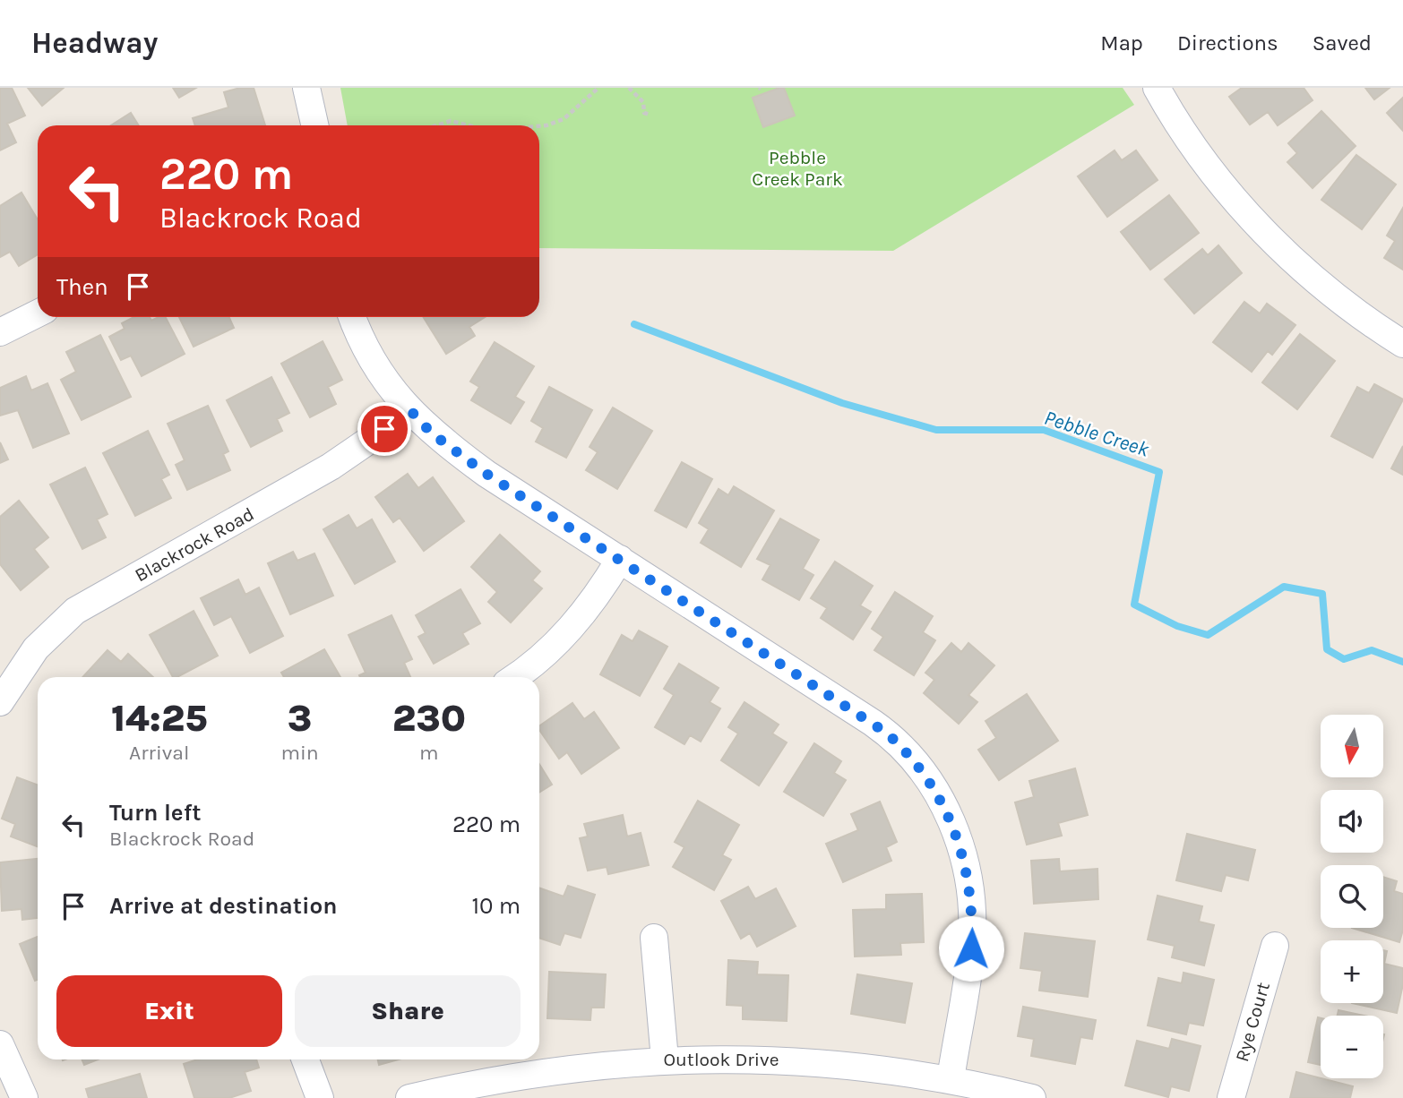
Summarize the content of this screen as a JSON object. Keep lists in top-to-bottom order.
{
  "streets": {
    "street": ["Blackrock Road", "Rye Court", "Outlook Drive"]
  },
  "water": ["Pebble Creek"],
  "parks": ["Pebble Creek Park"],
  "north": "bottom",
  "page": {
    "header": "Headway",
    "nav": ["Map", "Directions", "Saved"],
    "turn": ["220 m", "Blackrock Road"],
    "then": "Then",
    "eta": [
      "14:25",
      "Arrival",
      "3",
      "min",
      "230",
      "m"
    ],
    "map_buttons": ["+", "−"],
    "list": [
      {
        "name": "Turn left",
        "note": "Blackrock Road",
        "value": "220 m"
      },
      {
        "name": "Arrive at destination",
        "value": "10 m"
      }
    ],
    "buttons": ["Exit", "Share"]
  }
}
